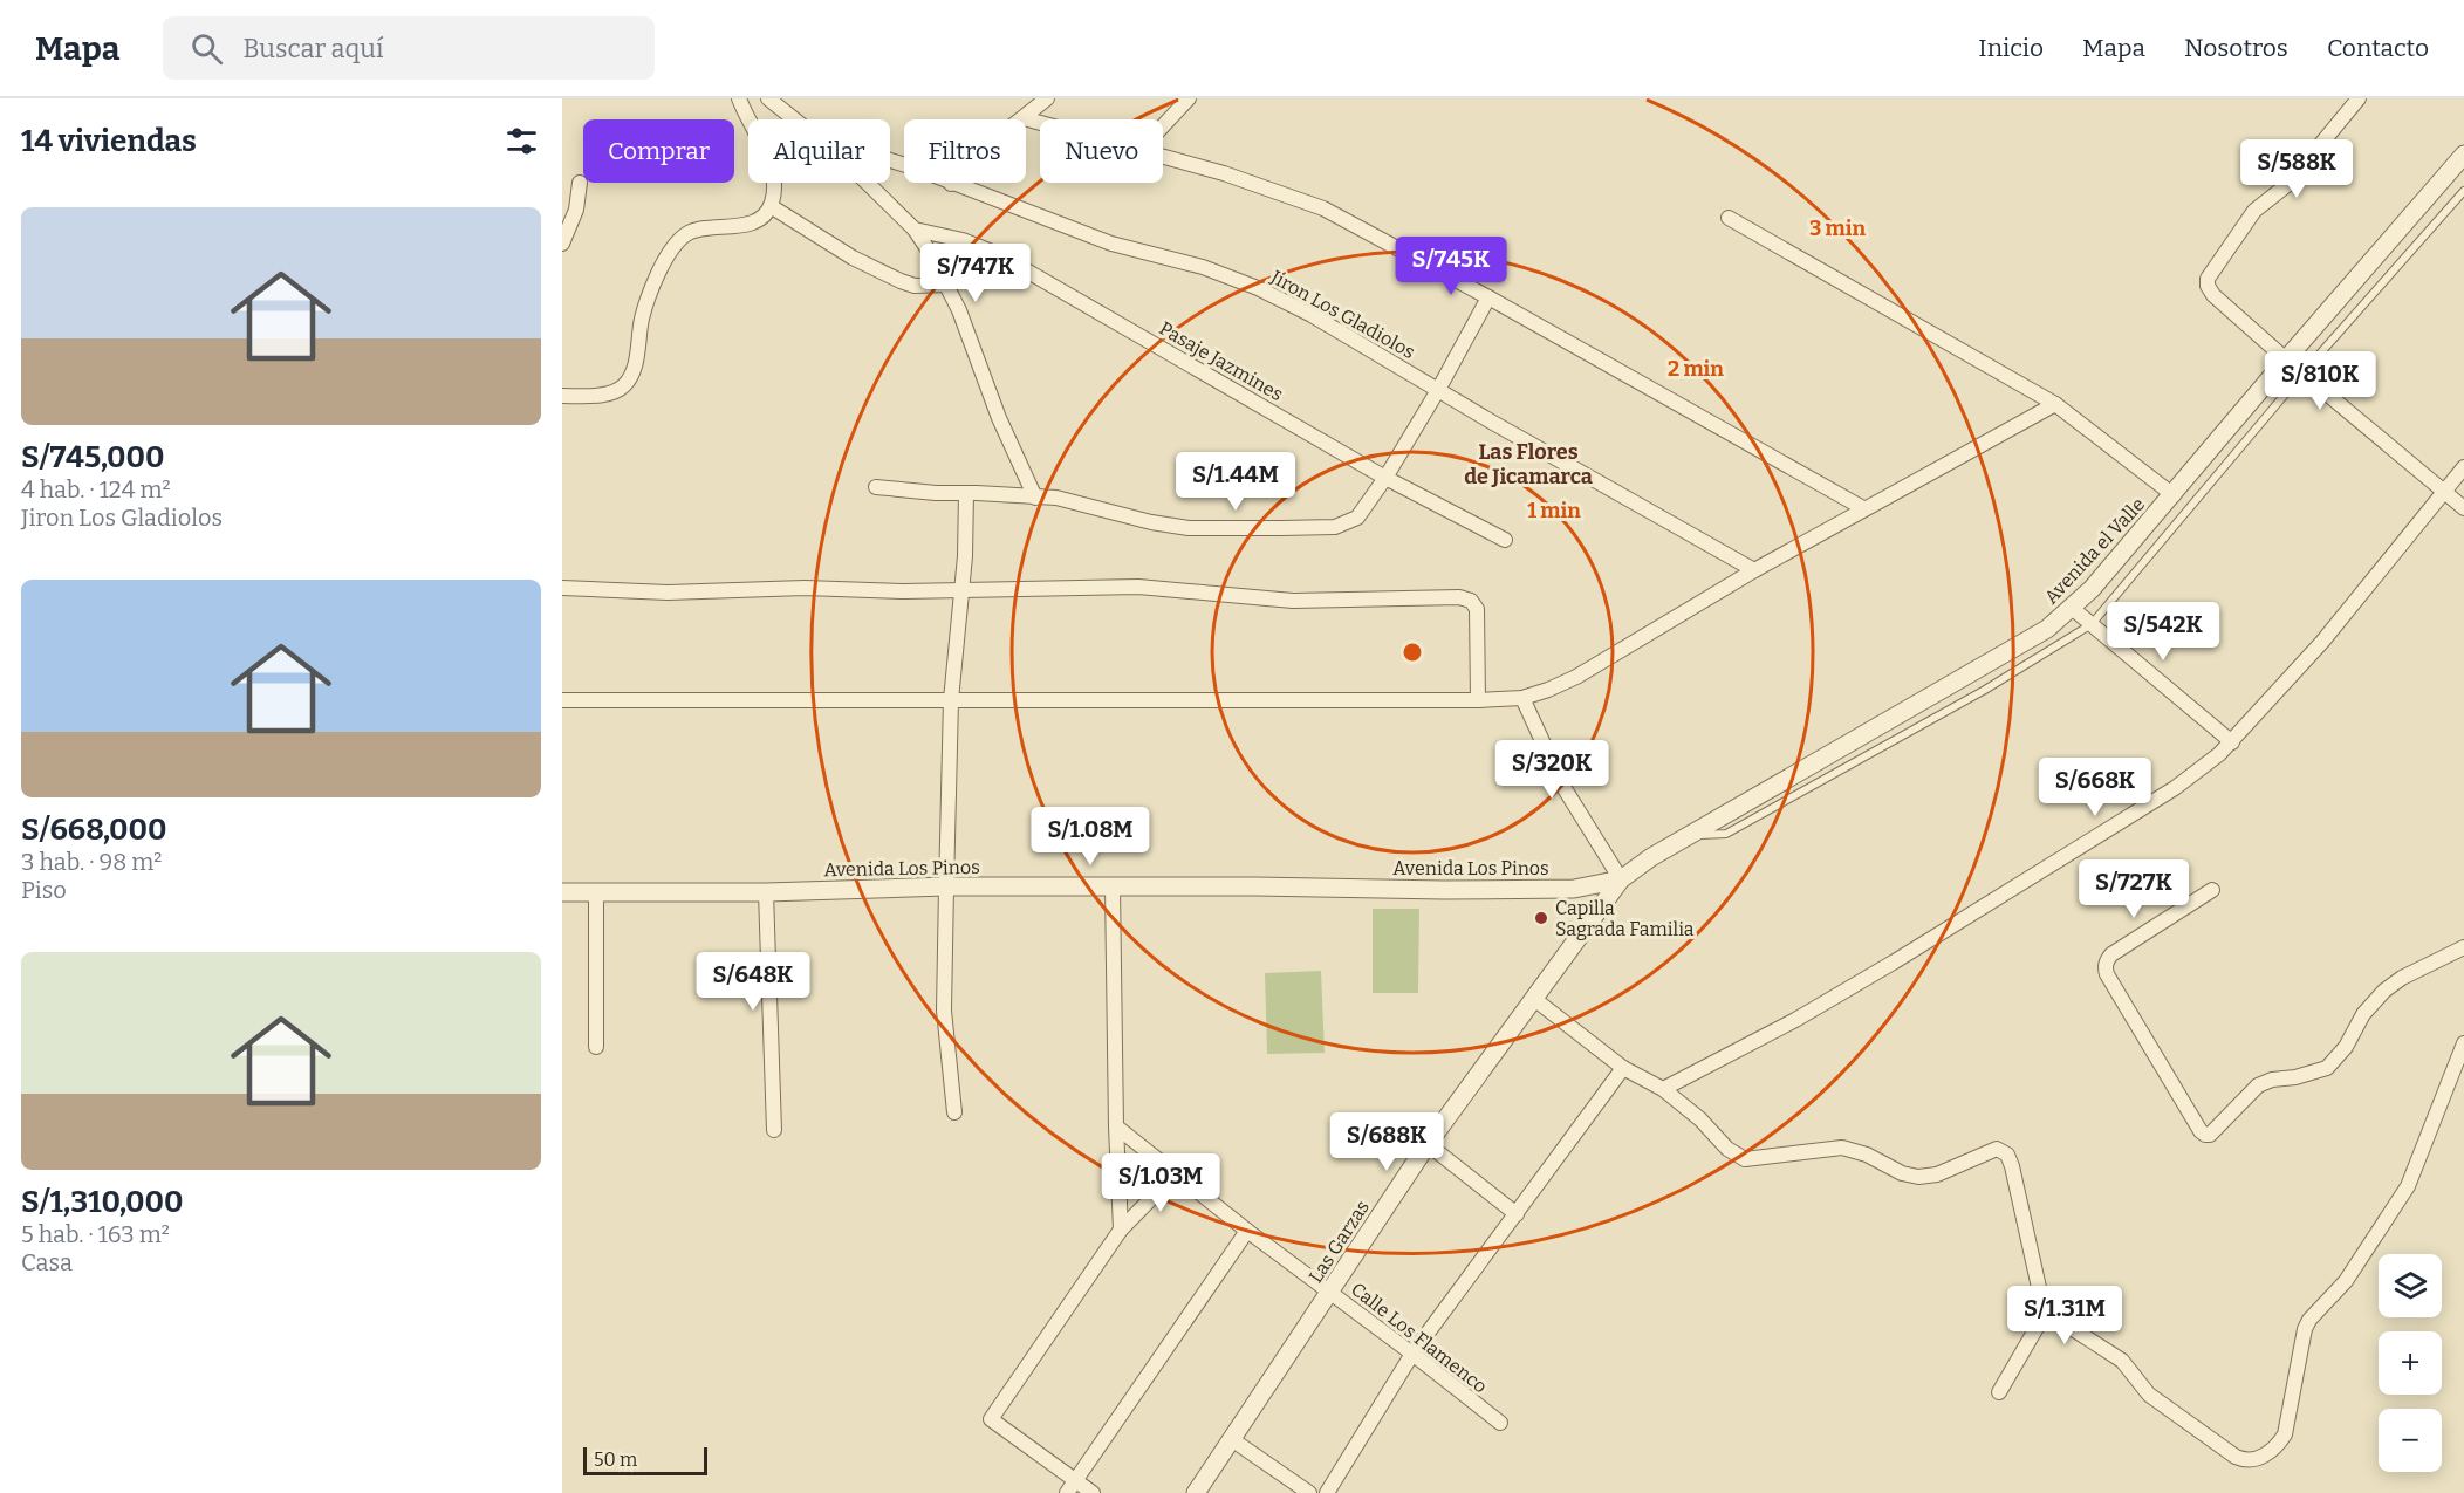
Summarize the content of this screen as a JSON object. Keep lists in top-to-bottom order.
{
  "streets": {
    "street": [
      "Jiron Los Gladiolos",
      "Pasaje Jazmines",
      "Avenida el Valle",
      "Avenida Los Pinos",
      "Las Garzas",
      "Calle Los Flamenco"
    ]
  },
  "crossings": [
    ["Avenida el Valle", "Avenida Los Pinos"],
    ["Avenida el Valle", "Las Garzas"],
    ["Avenida Los Pinos", "Las Garzas"],
    ["Las Garzas", "Calle Los Flamenco"]
  ],
  "districts": ["Las Flores de Jicamarca"],
  "places": ["Capilla Sagrada Familia"],
  "scale_bar": "50 m",
  "page": {
    "header": "Mapa",
    "search": "Buscar aquí",
    "nav": [
      "Inicio",
      "Mapa",
      "Nosotros",
      "Contacto"
    ],
    "heading": "14 viviendas",
    "chip": [
      "Comprar",
      "Alquilar",
      "Filtros",
      "Nuevo"
    ],
    "price": [
      "S/588K",
      "S/745K",
      "S/747K",
      "S/810K",
      "S/1.44M",
      "S/542K",
      "S/320K",
      "S/668K",
      "S/1.08M",
      "S/727K",
      "S/648K",
      "S/688K",
      "S/1.03M",
      "S/1.31M"
    ],
    "list": [
      {
        "name": "S/745,000",
        "note": "4 hab. · 124 m² · Jiron Los Gladiolos"
      },
      {
        "name": "S/668,000",
        "note": "3 hab. · 98 m² · Piso"
      },
      {
        "name": "S/1,310,000",
        "note": "5 hab. · 163 m² · Casa"
      }
    ],
    "map_buttons": ["+", "−"],
    "scale": "50 m"
  },
  "rings": ["3 min", "2 min", "1 min"]
}
